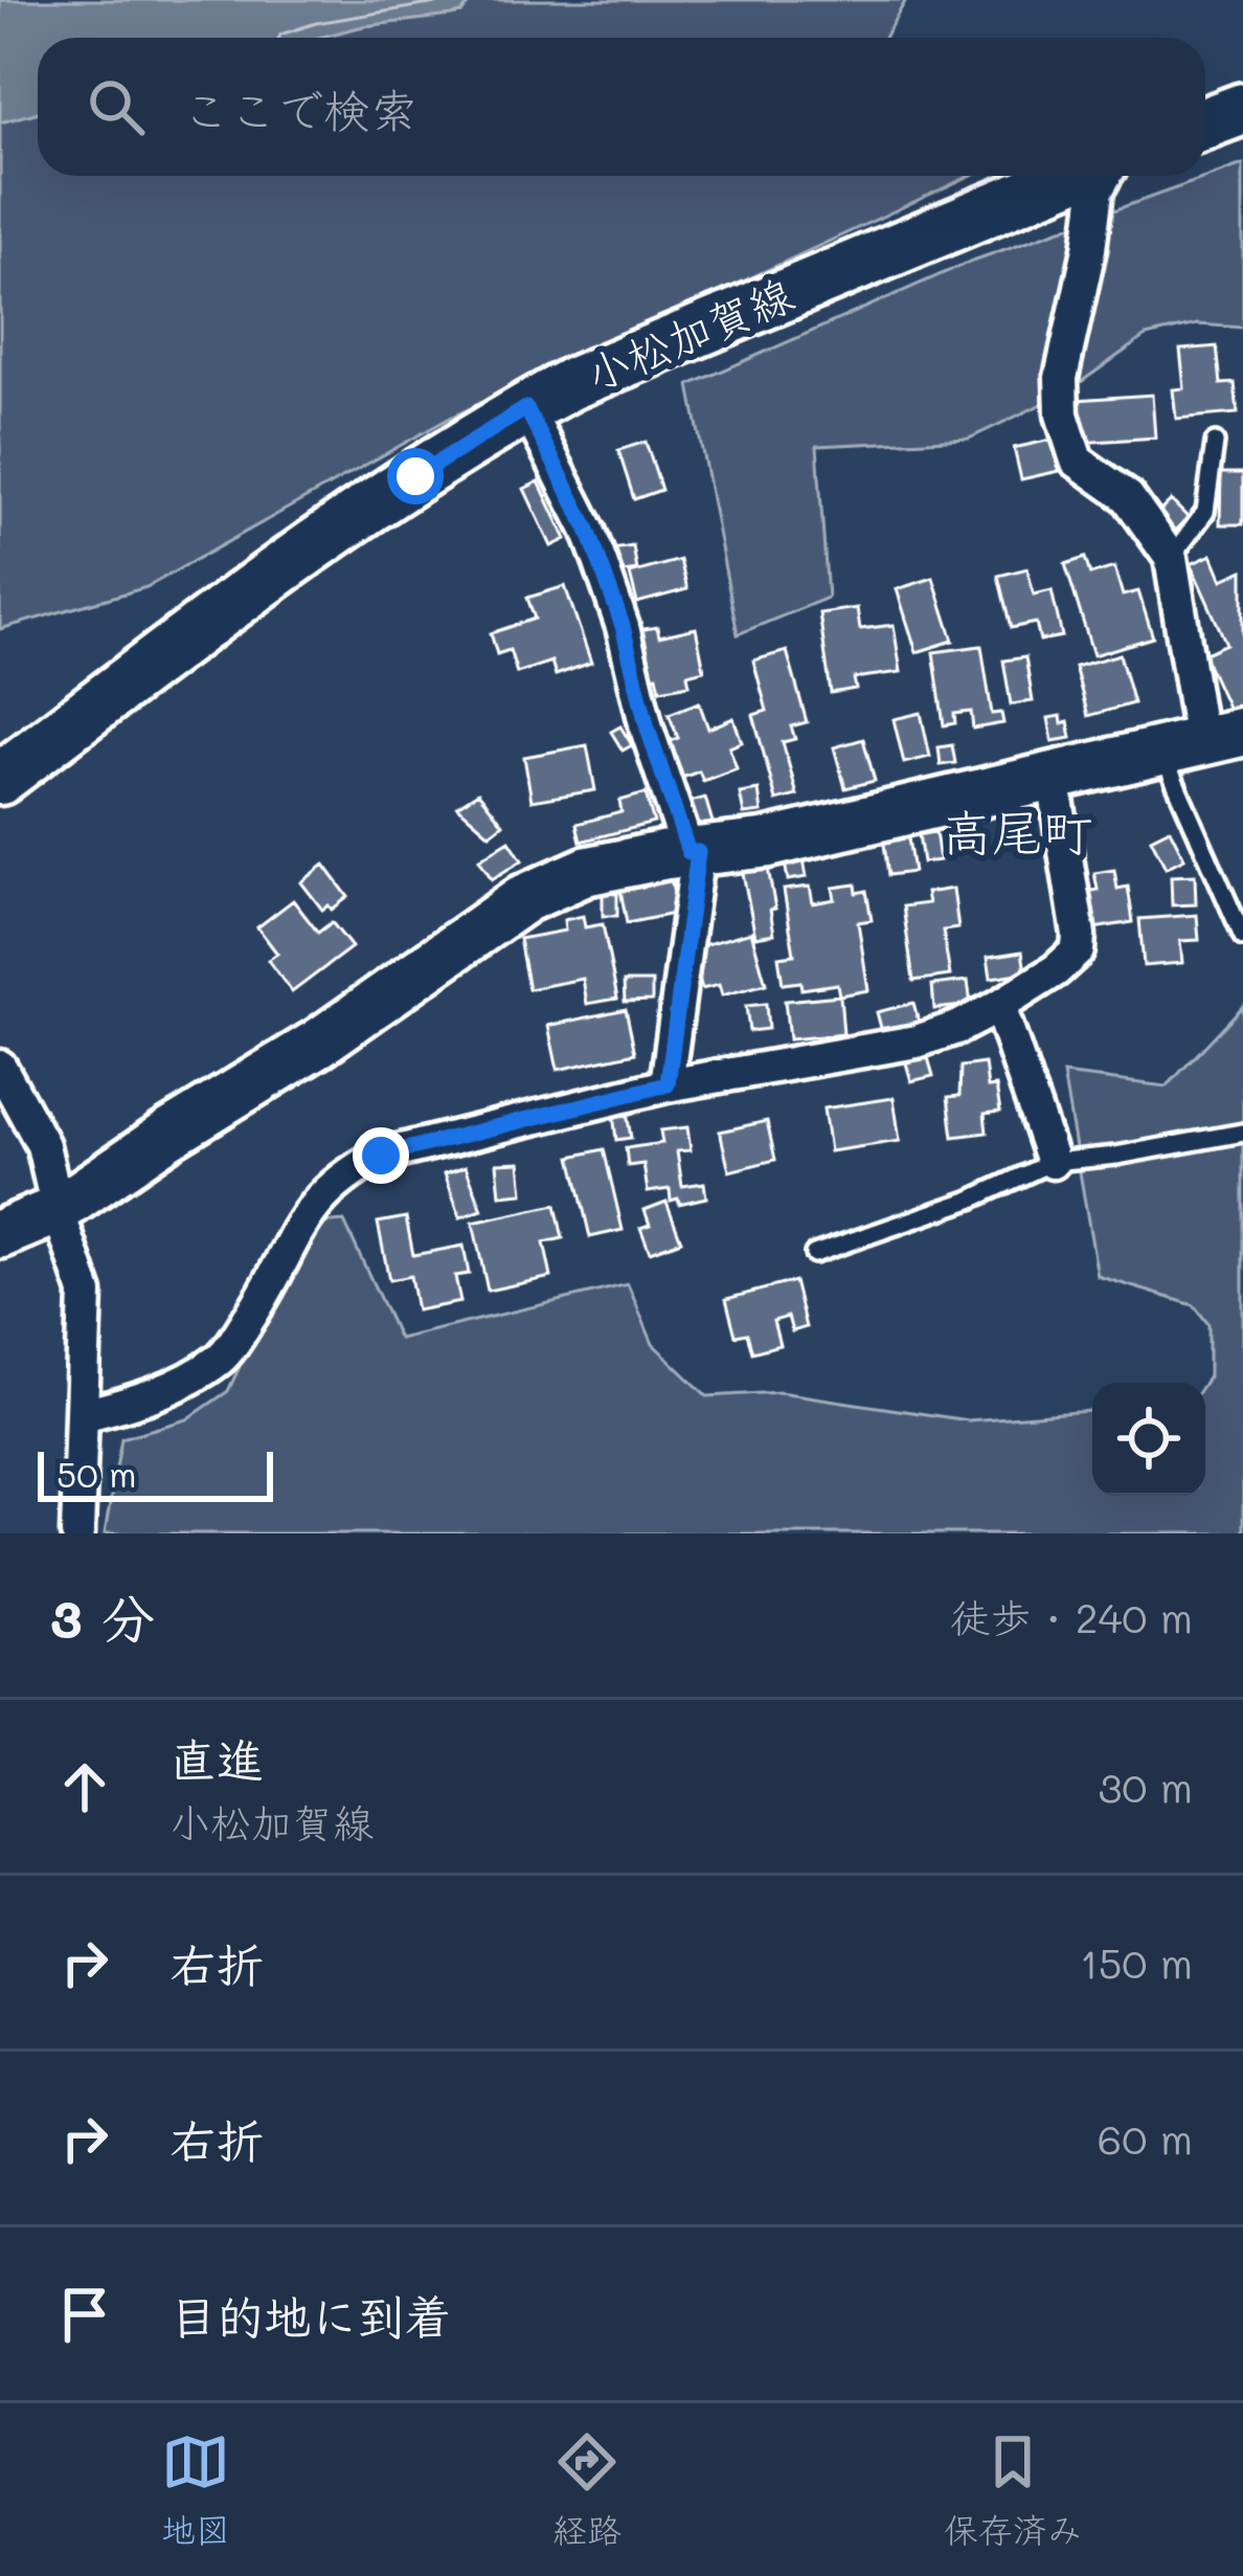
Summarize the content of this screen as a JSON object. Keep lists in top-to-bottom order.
{
  "streets": {
    "main road": ["小松加賀線"]
  },
  "districts": ["高尾町"],
  "scale_bar": "50 m",
  "page": {
    "search": "ここで検索",
    "scale": "50 m",
    "heading": ["3 分", "徒歩 · 240 m"],
    "list": [
      ["直進", "小松加賀線", "30 m"],
      ["右折", "150 m"],
      ["右折", "60 m"],
      "目的地に到着"
    ],
    "nav": ["地図", "経路", "保存済み"]
  }
}
